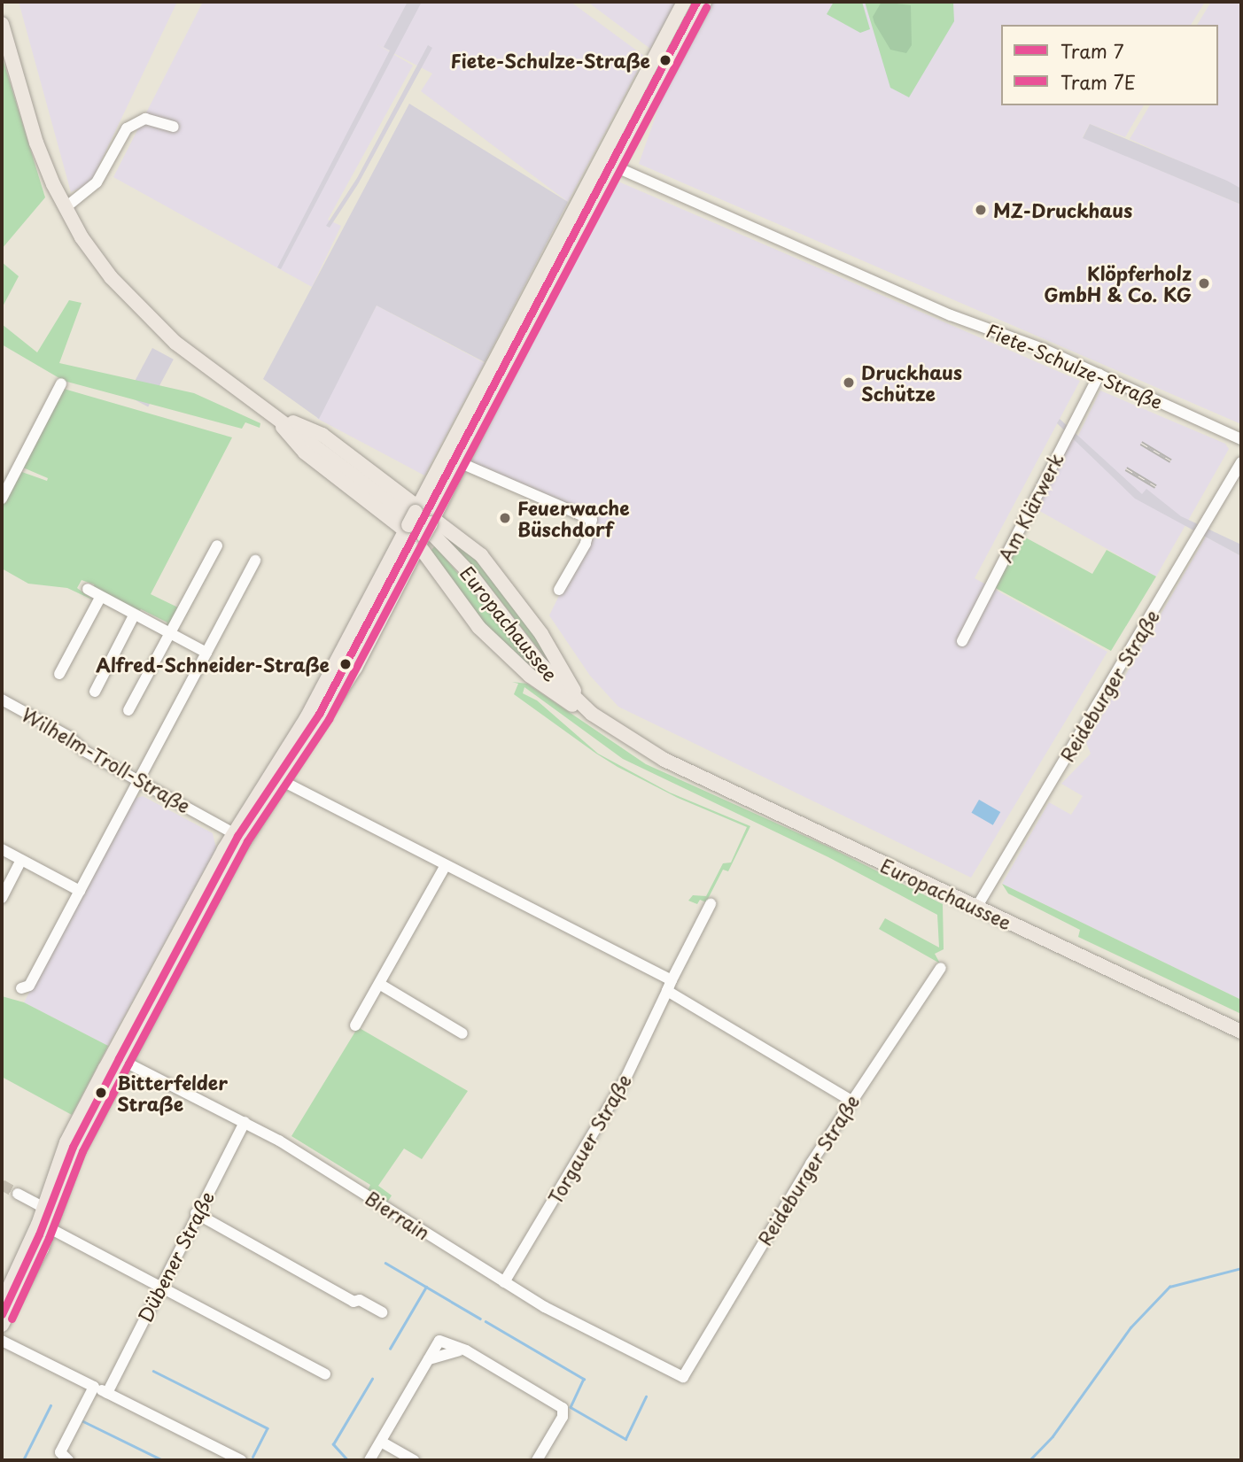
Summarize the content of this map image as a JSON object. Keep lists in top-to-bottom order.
{
  "streets": {
    "main road": ["Europachaussee"],
    "street": [
      "Fiete-Schulze-Straße",
      "Am Klärwerk",
      "Reideburger Straße",
      "Wilhelm-Troll-Straße",
      "Torgauer Straße",
      "Bierrain",
      "Dübener Straße"
    ]
  },
  "crossings": [
    ["Fiete-Schulze-Straße", "Am Klärwerk"],
    ["Europachaussee", "Reideburger Straße"],
    ["Reideburger Straße", "Bierrain"],
    ["Torgauer Straße", "Bierrain"],
    ["Bierrain", "Dübener Straße"]
  ],
  "places": [
    "Fiete-Schulze-Straße",
    "MZ-Druckhaus",
    "Klöpferholz GmbH & Co. KG",
    "Druckhaus Schütze",
    "Feuerwache Büschdorf",
    "Alfred-Schneider-Straße",
    "Bitterfelder Straße"
  ],
  "lines": ["tram line 7", "tram line 7E"],
  "legend": ["Tram 7", "Tram 7E"]
}
